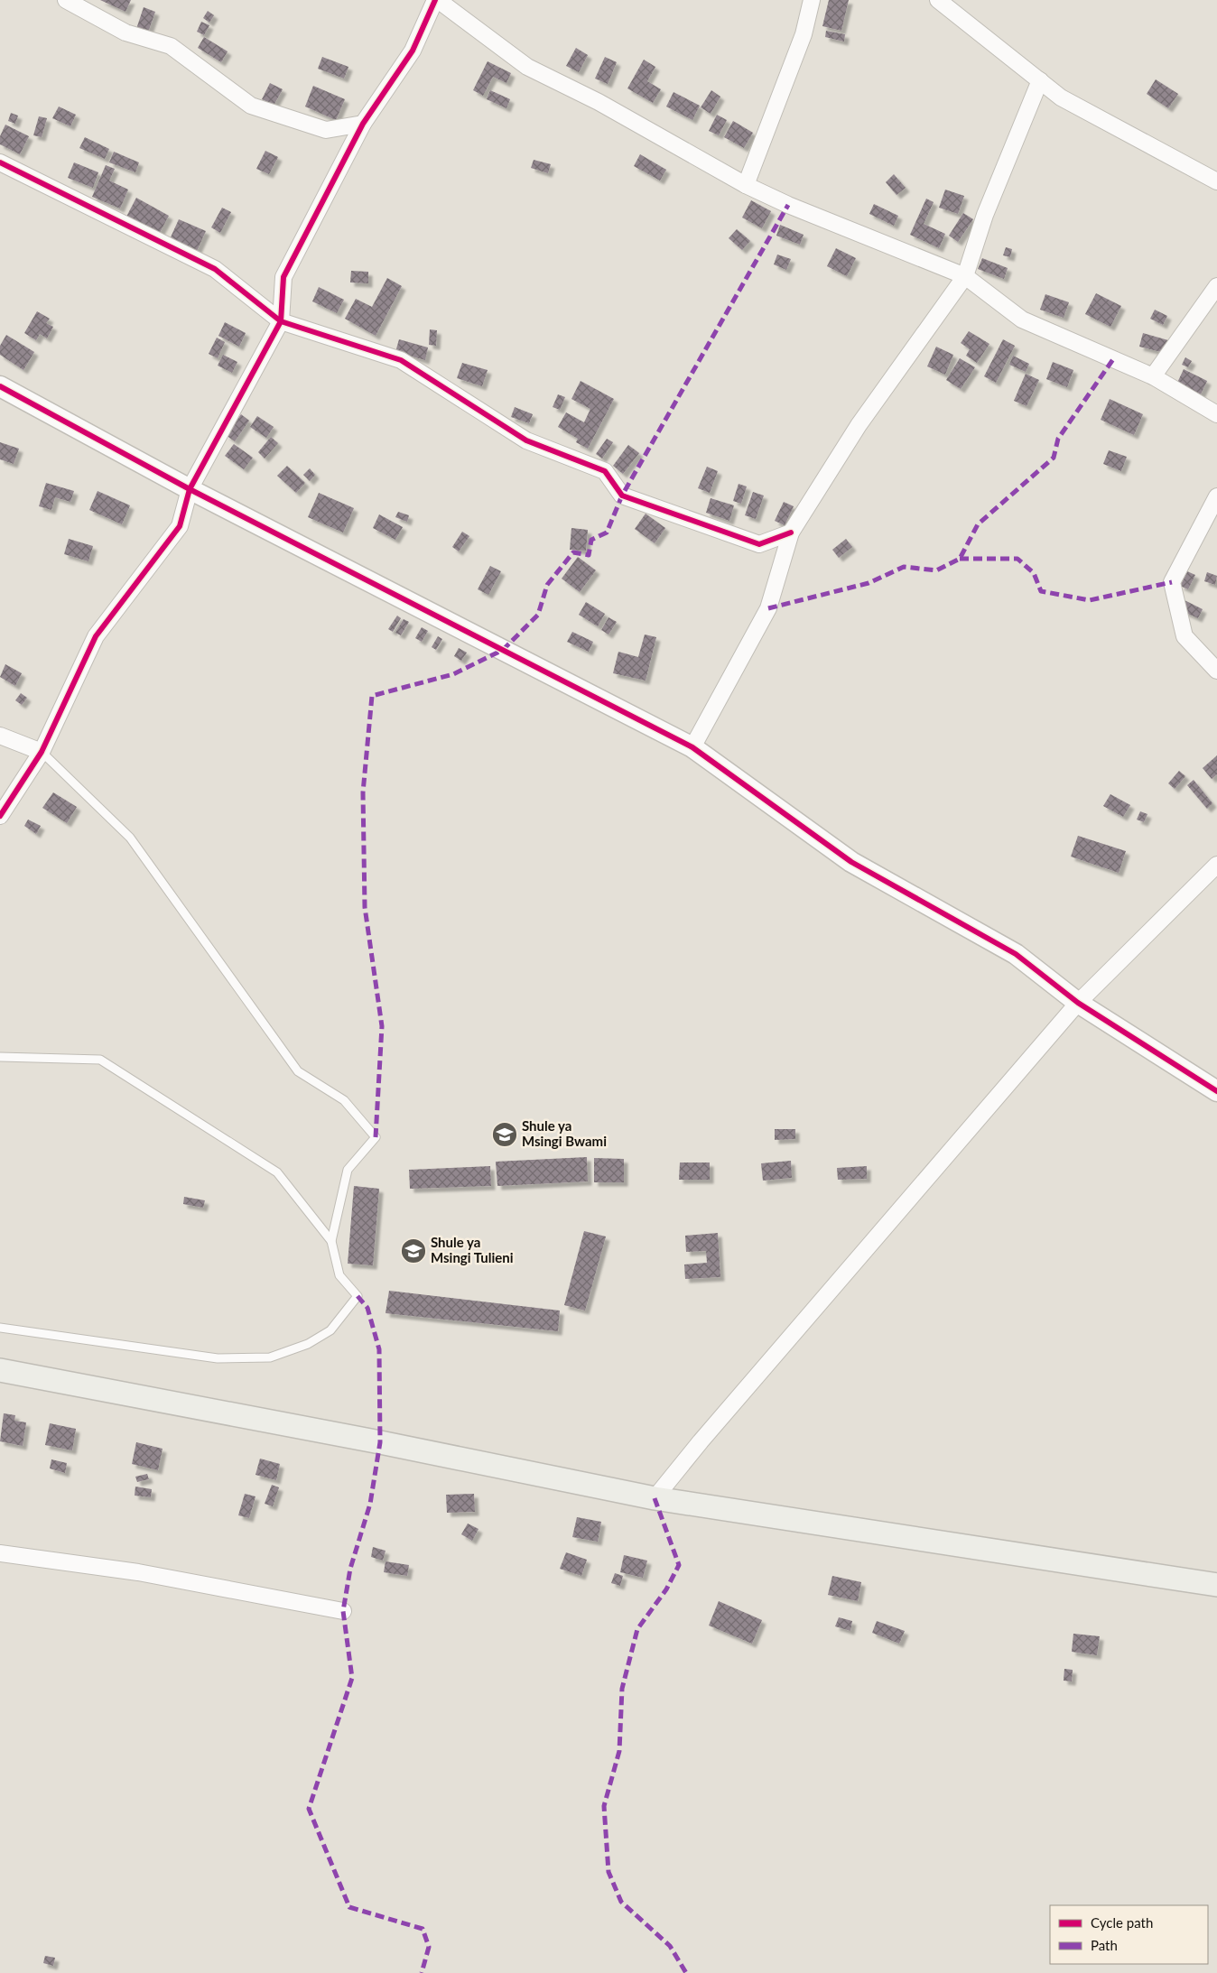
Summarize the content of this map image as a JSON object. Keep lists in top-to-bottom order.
{
  "places": {
    "school or university": ["Shule ya Msingi Bwami", "Shule ya Msingi Tulieni"]
  },
  "legend": ["Cycle path", "Path"]
}
